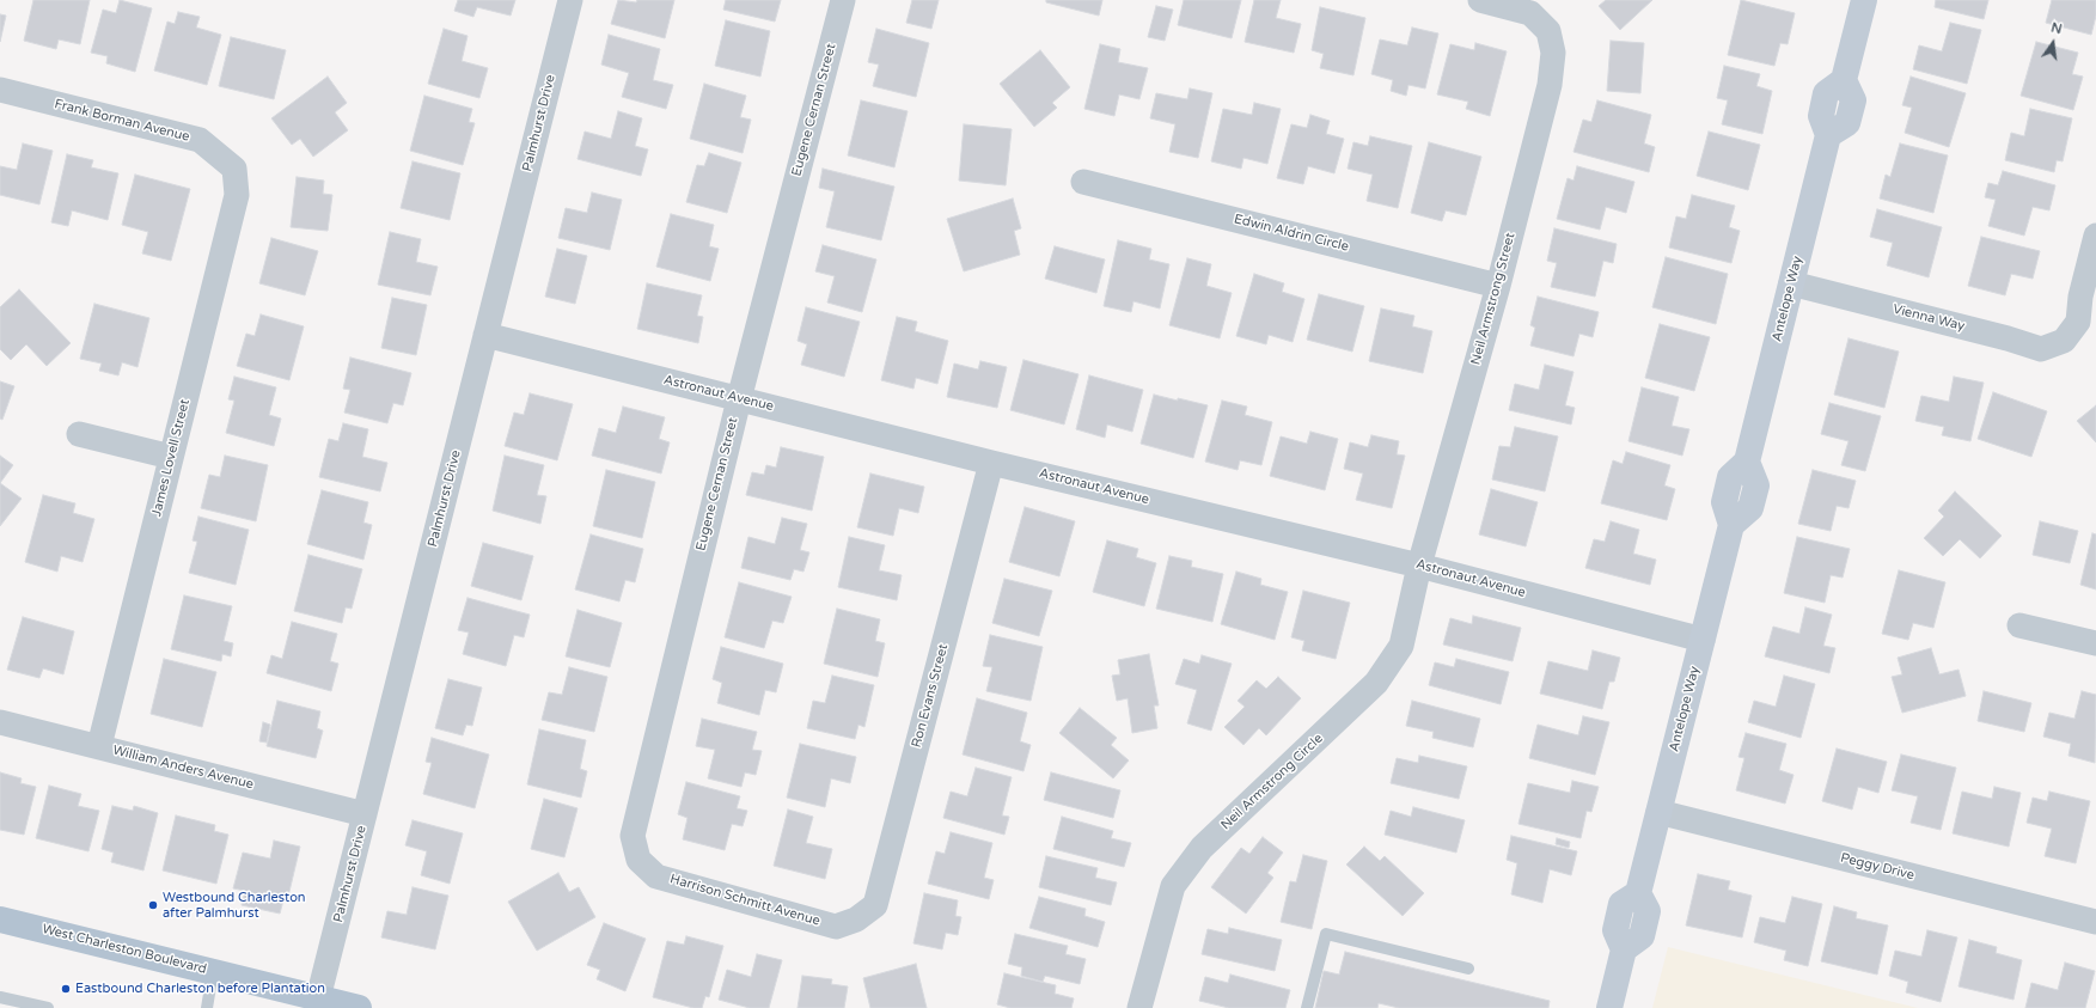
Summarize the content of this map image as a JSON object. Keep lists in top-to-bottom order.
{
  "streets": {
    "main road": ["West Charleston Boulevard"],
    "street": [
      "Eugene Cernan Street",
      "Frank Borman Avenue",
      "Palmhurst Drive",
      "Edwin Aldrin Circle",
      "Neil Armstrong Street",
      "Antelope Way",
      "Vienna Way",
      "Astronaut Avenue",
      "James Lovell Street",
      "Ron Evans Street",
      "William Anders Avenue",
      "Neil Armstrong Circle",
      "Peggy Drive",
      "Harrison Schmitt Avenue"
    ]
  },
  "crossings": [
    ["Eugene Cernan Street", "Astronaut Avenue"],
    ["Eugene Cernan Street", "Harrison Schmitt Avenue"],
    ["Frank Borman Avenue", "James Lovell Street"],
    ["Palmhurst Drive", "Astronaut Avenue"],
    ["Palmhurst Drive", "William Anders Avenue"],
    ["Palmhurst Drive", "West Charleston Boulevard"],
    ["Edwin Aldrin Circle", "Neil Armstrong Street"],
    ["Neil Armstrong Street", "Astronaut Avenue"],
    ["Neil Armstrong Street", "Neil Armstrong Circle"],
    ["Antelope Way", "Vienna Way"],
    ["Antelope Way", "Astronaut Avenue"],
    ["Antelope Way", "Peggy Drive"],
    ["Astronaut Avenue", "Ron Evans Street"],
    ["Astronaut Avenue", "Neil Armstrong Circle"],
    ["James Lovell Street", "William Anders Avenue"],
    ["Ron Evans Street", "Harrison Schmitt Avenue"]
  ],
  "places": ["Westbound Charleston after Palmhurst", "Eastbound Charleston before Plantation"],
  "north": "top"
}
